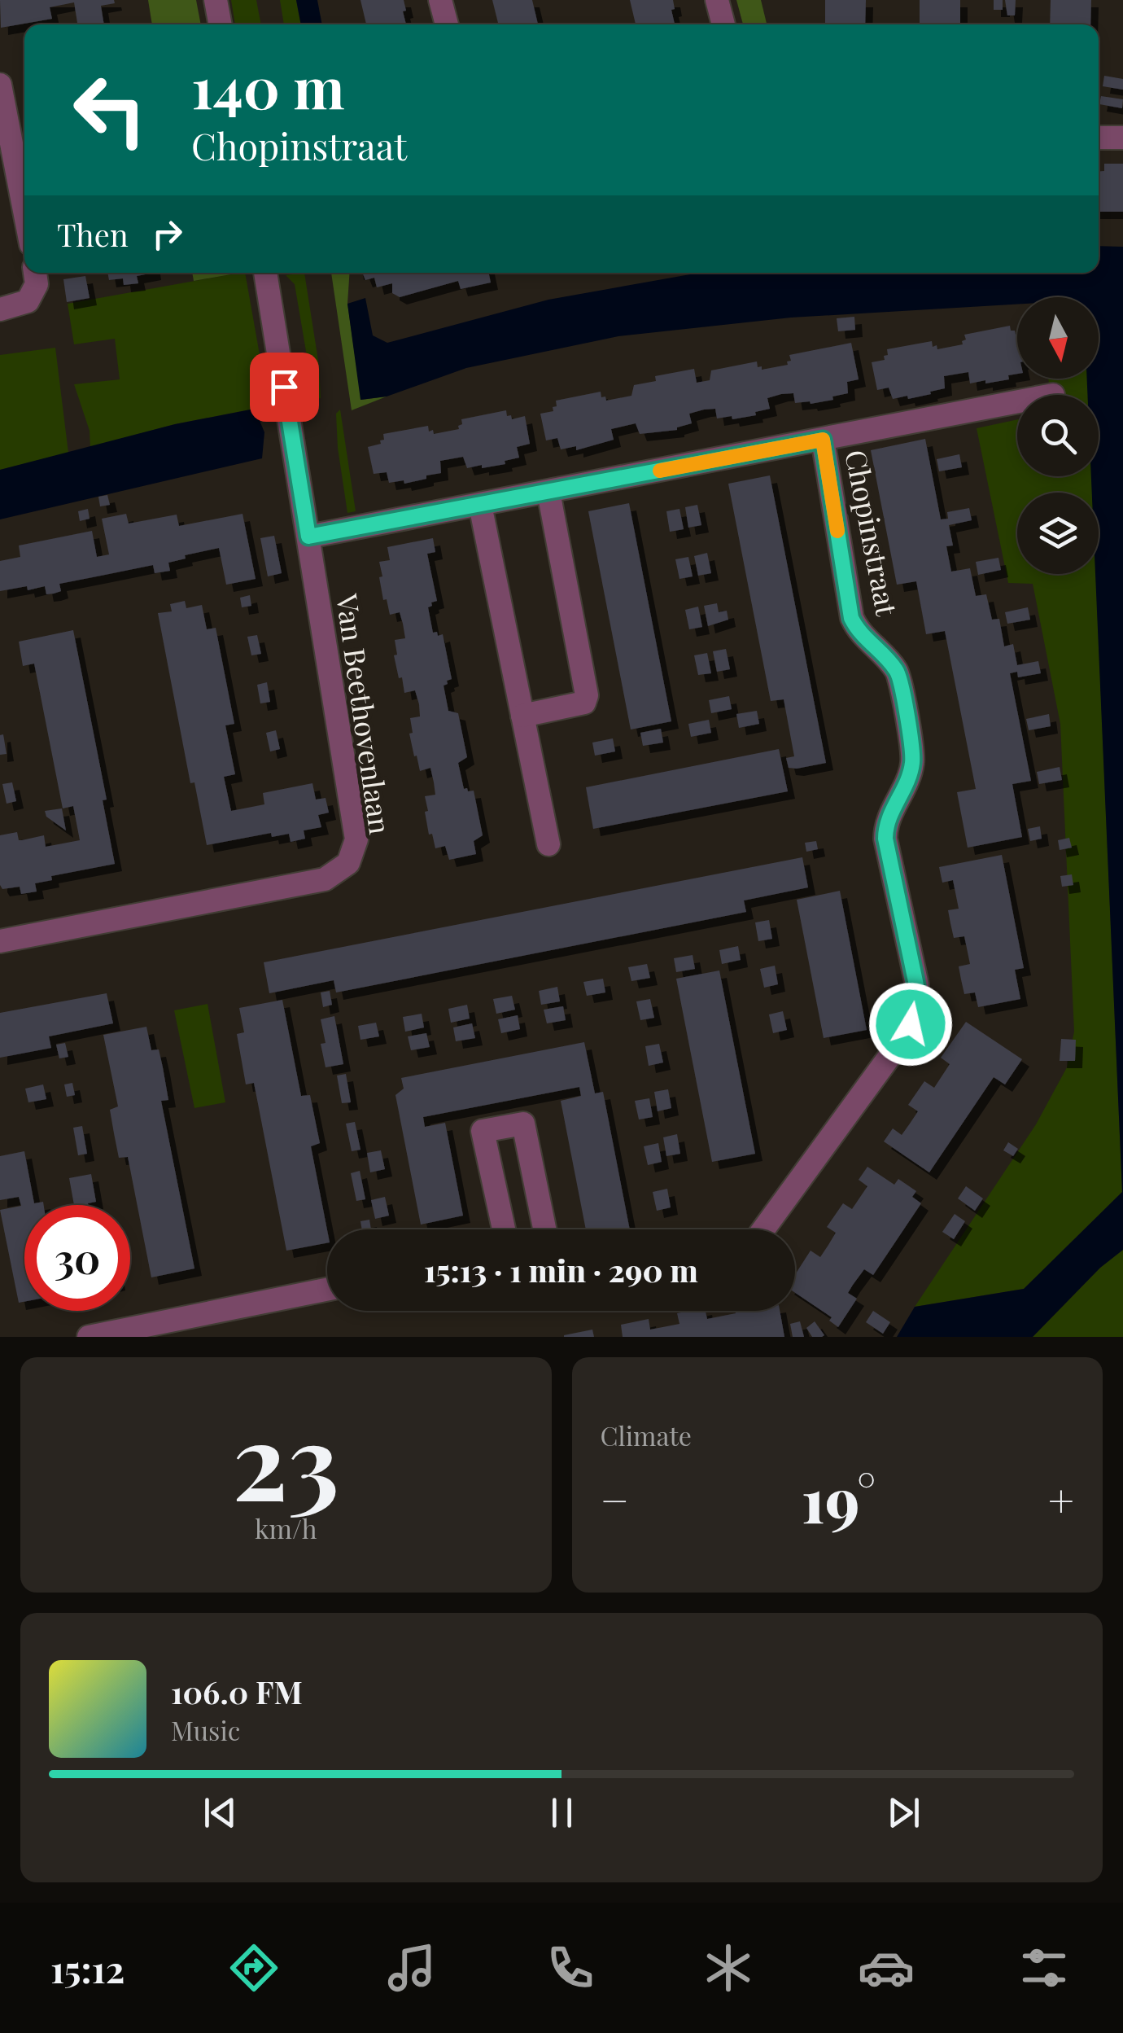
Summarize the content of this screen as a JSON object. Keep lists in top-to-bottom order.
{
  "streets": {
    "street": ["Chopinstraat", "Van Beethovenlaan"]
  },
  "crossings": [
    ["Chopinstraat", "Van Beethovenlaan"]
  ],
  "north": "bottom",
  "page": {
    "turn": ["140 m", "Chopinstraat"],
    "then": "Then",
    "limit": "30",
    "trip": "15:13 · 1 min · 290 m",
    "tile": [
      ["23", "km/h"],
      "Climate"
    ],
    "heat": ["−", "19°", "+"],
    "song": ["106.0 FM", "Music"],
    "tabs": "15:12"
  }
}
